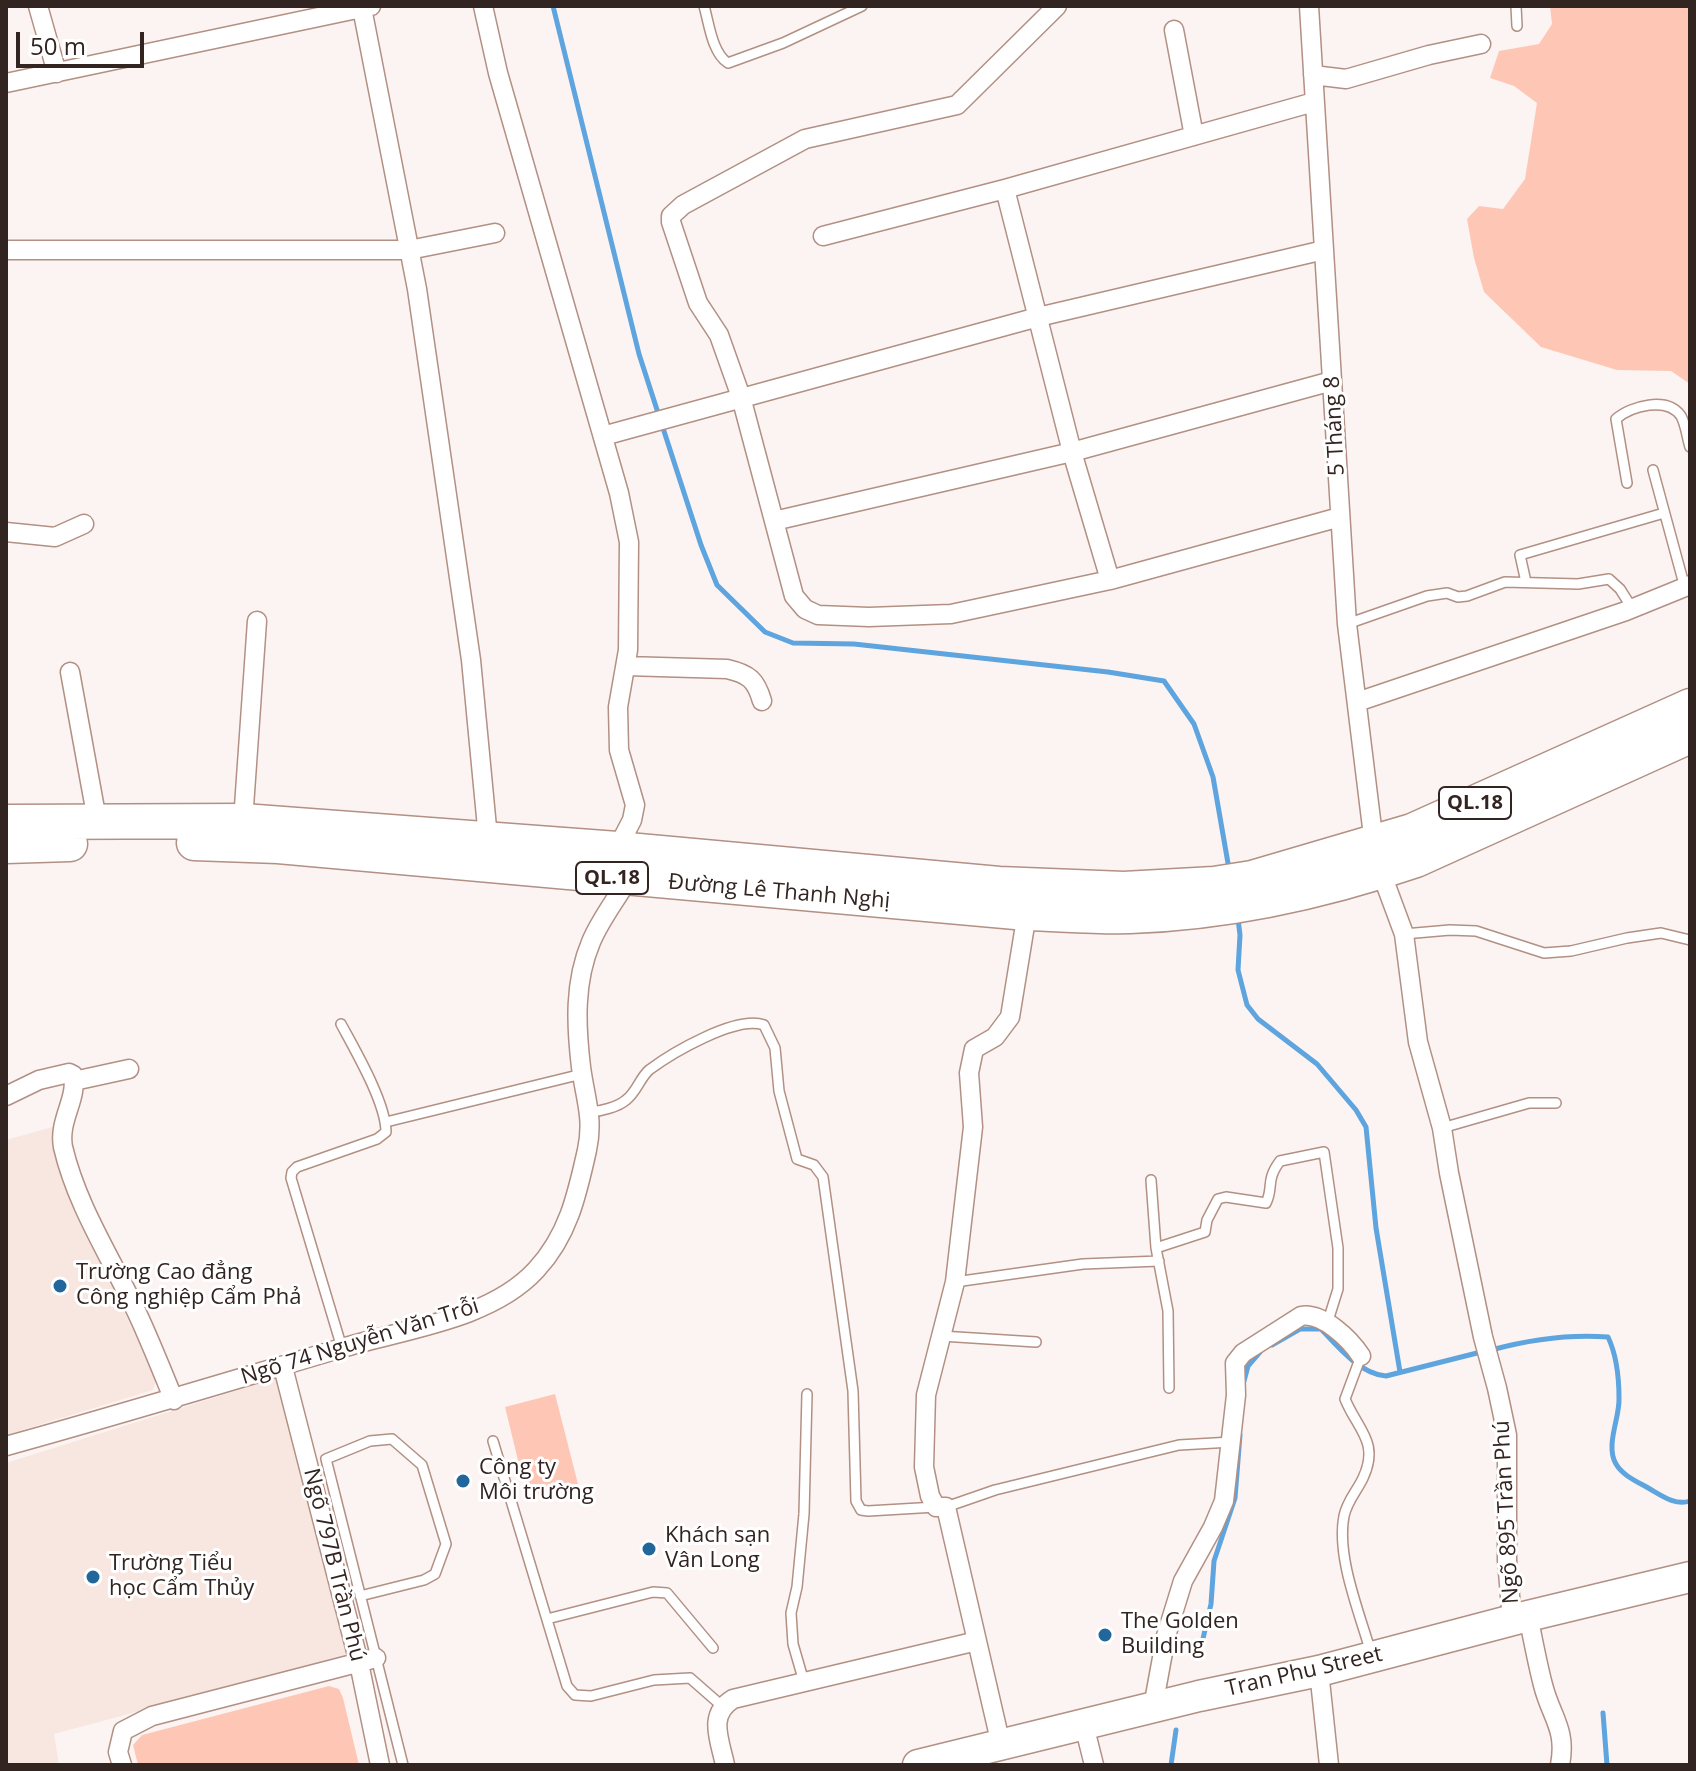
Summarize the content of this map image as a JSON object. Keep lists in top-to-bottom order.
{
  "streets": {
    "highway": ["QL.18", "Đường Lê Thanh Nghị"],
    "main road": ["Tran Phu Street"],
    "street": [
      "5 Tháng 8",
      "Ngõ 74 Nguyễn Văn Trỗi",
      "Ngõ 895 Trần Phú",
      "Ngõ 797B Trần Phú"
    ]
  },
  "crossings": [
    ["5 Tháng 8", "QL.18"],
    ["5 Tháng 8", "Ngõ 895 Trần Phú"],
    ["QL.18", "Đường Lê Thanh Nghị"],
    ["Đường Lê Thanh Nghị", "Ngõ 74 Nguyễn Văn Trỗi"],
    ["Ngõ 74 Nguyễn Văn Trỗi", "Ngõ 797B Trần Phú"],
    ["Ngõ 895 Trần Phú", "Tran Phu Street"]
  ],
  "places": [
    "Trường Cao đẳng Công nghiệp Cẩm Phả",
    "Công ty Môi trường",
    "Khách sạn Vân Long",
    "Trường Tiểu học Cẩm Thủy",
    "The Golden Building"
  ],
  "scale_bar": "50 m"
}
